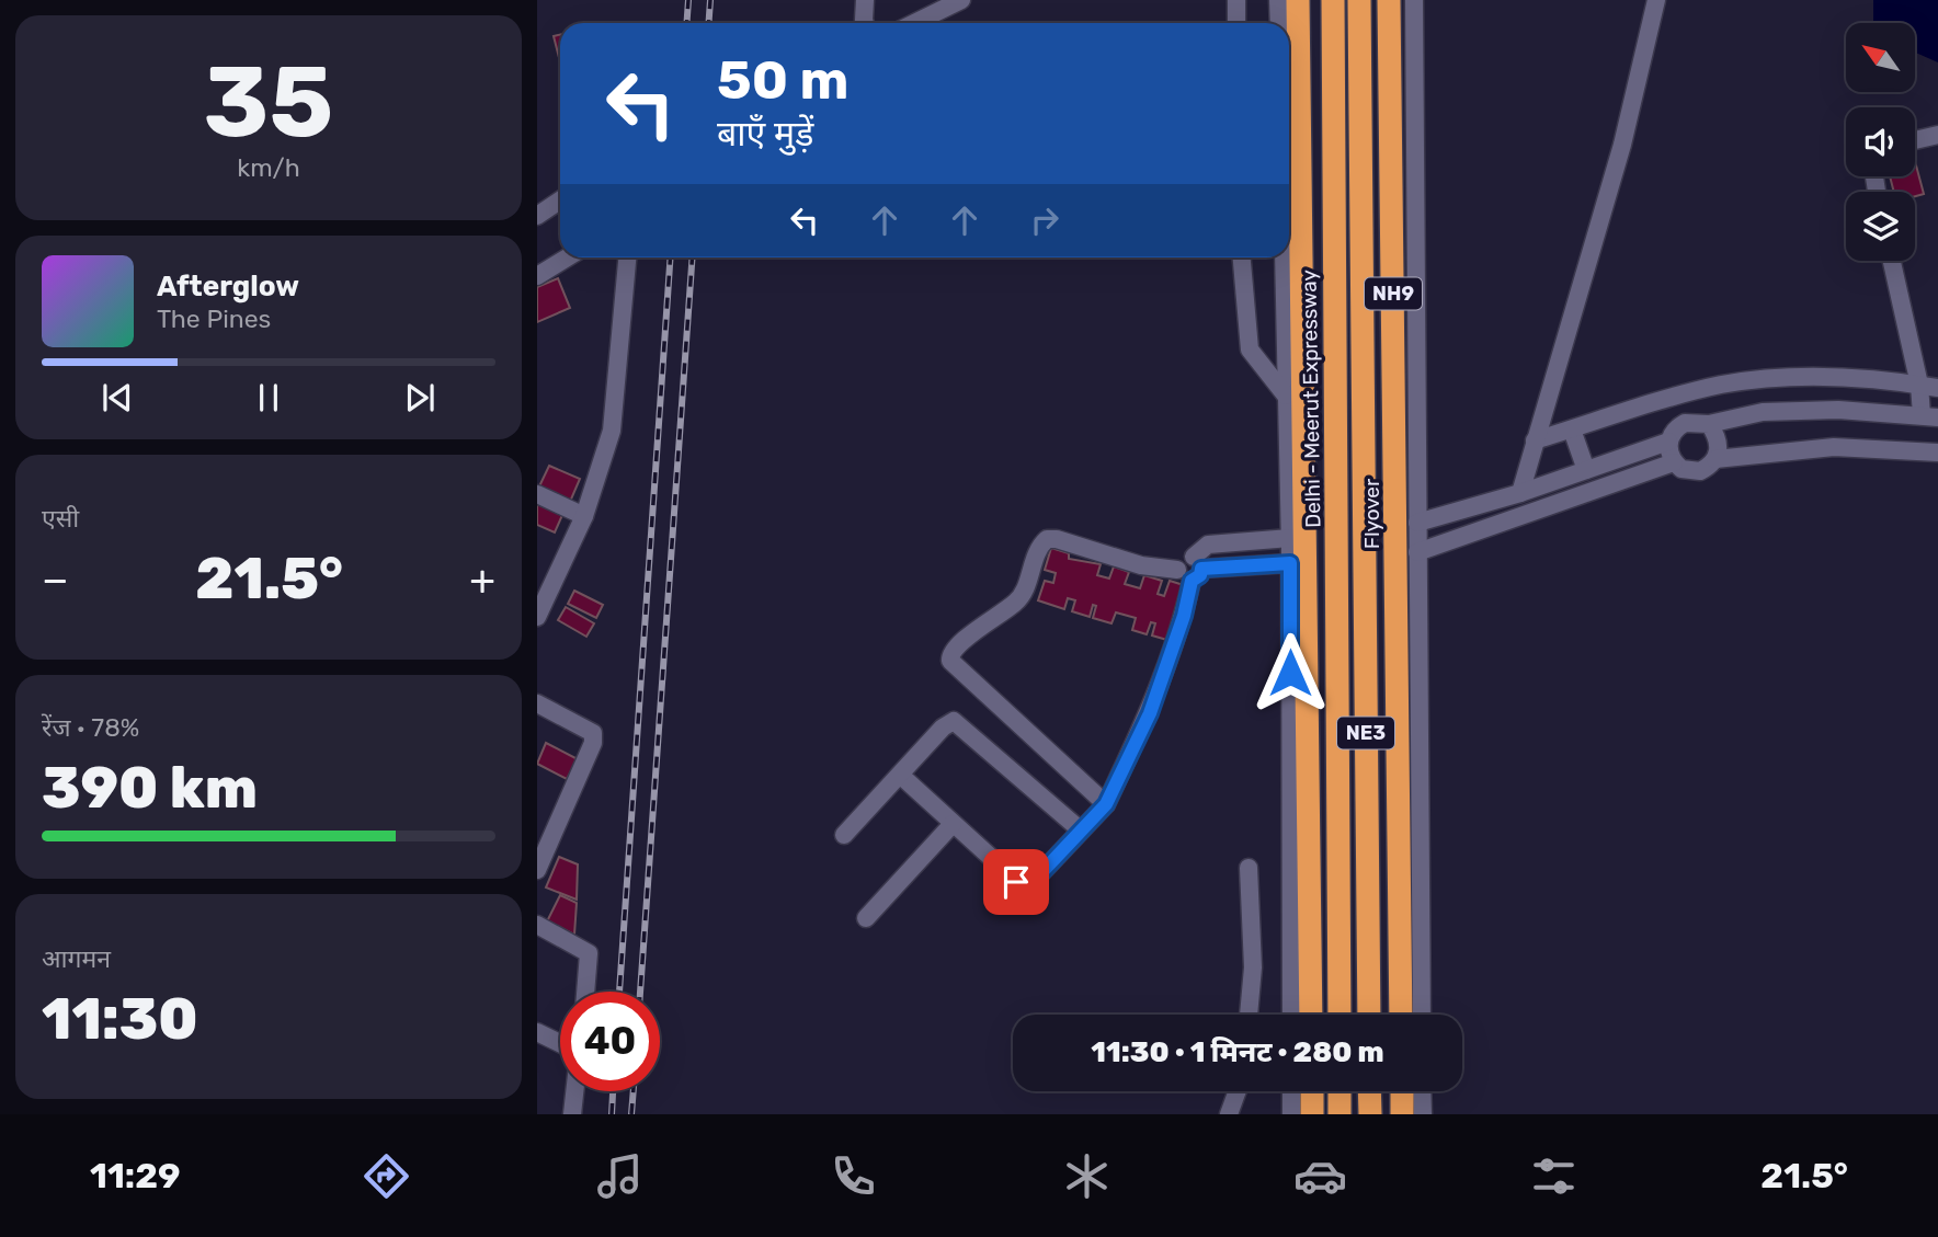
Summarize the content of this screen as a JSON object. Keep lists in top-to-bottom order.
{
  "streets": {
    "highway": [
      "NH9",
      "Delhi - Meerut Expressway",
      "Flyover",
      "NE3"
    ]
  },
  "north": "top left",
  "page": {
    "tile": [
      ["35", "km/h"],
      "एसी",
      ["रेंज · 78%", "390 km"],
      ["आगमन", "11:30"]
    ],
    "turn": ["50 m", "बाएँ मुड़ें"],
    "song": ["Afterglow", "The Pines"],
    "heat": ["−", "21.5°", "+"],
    "limit": "40",
    "trip": "11:30 · 1 मिनट · 280 m",
    "tabs": ["11:29", "21.5°"]
  }
}
